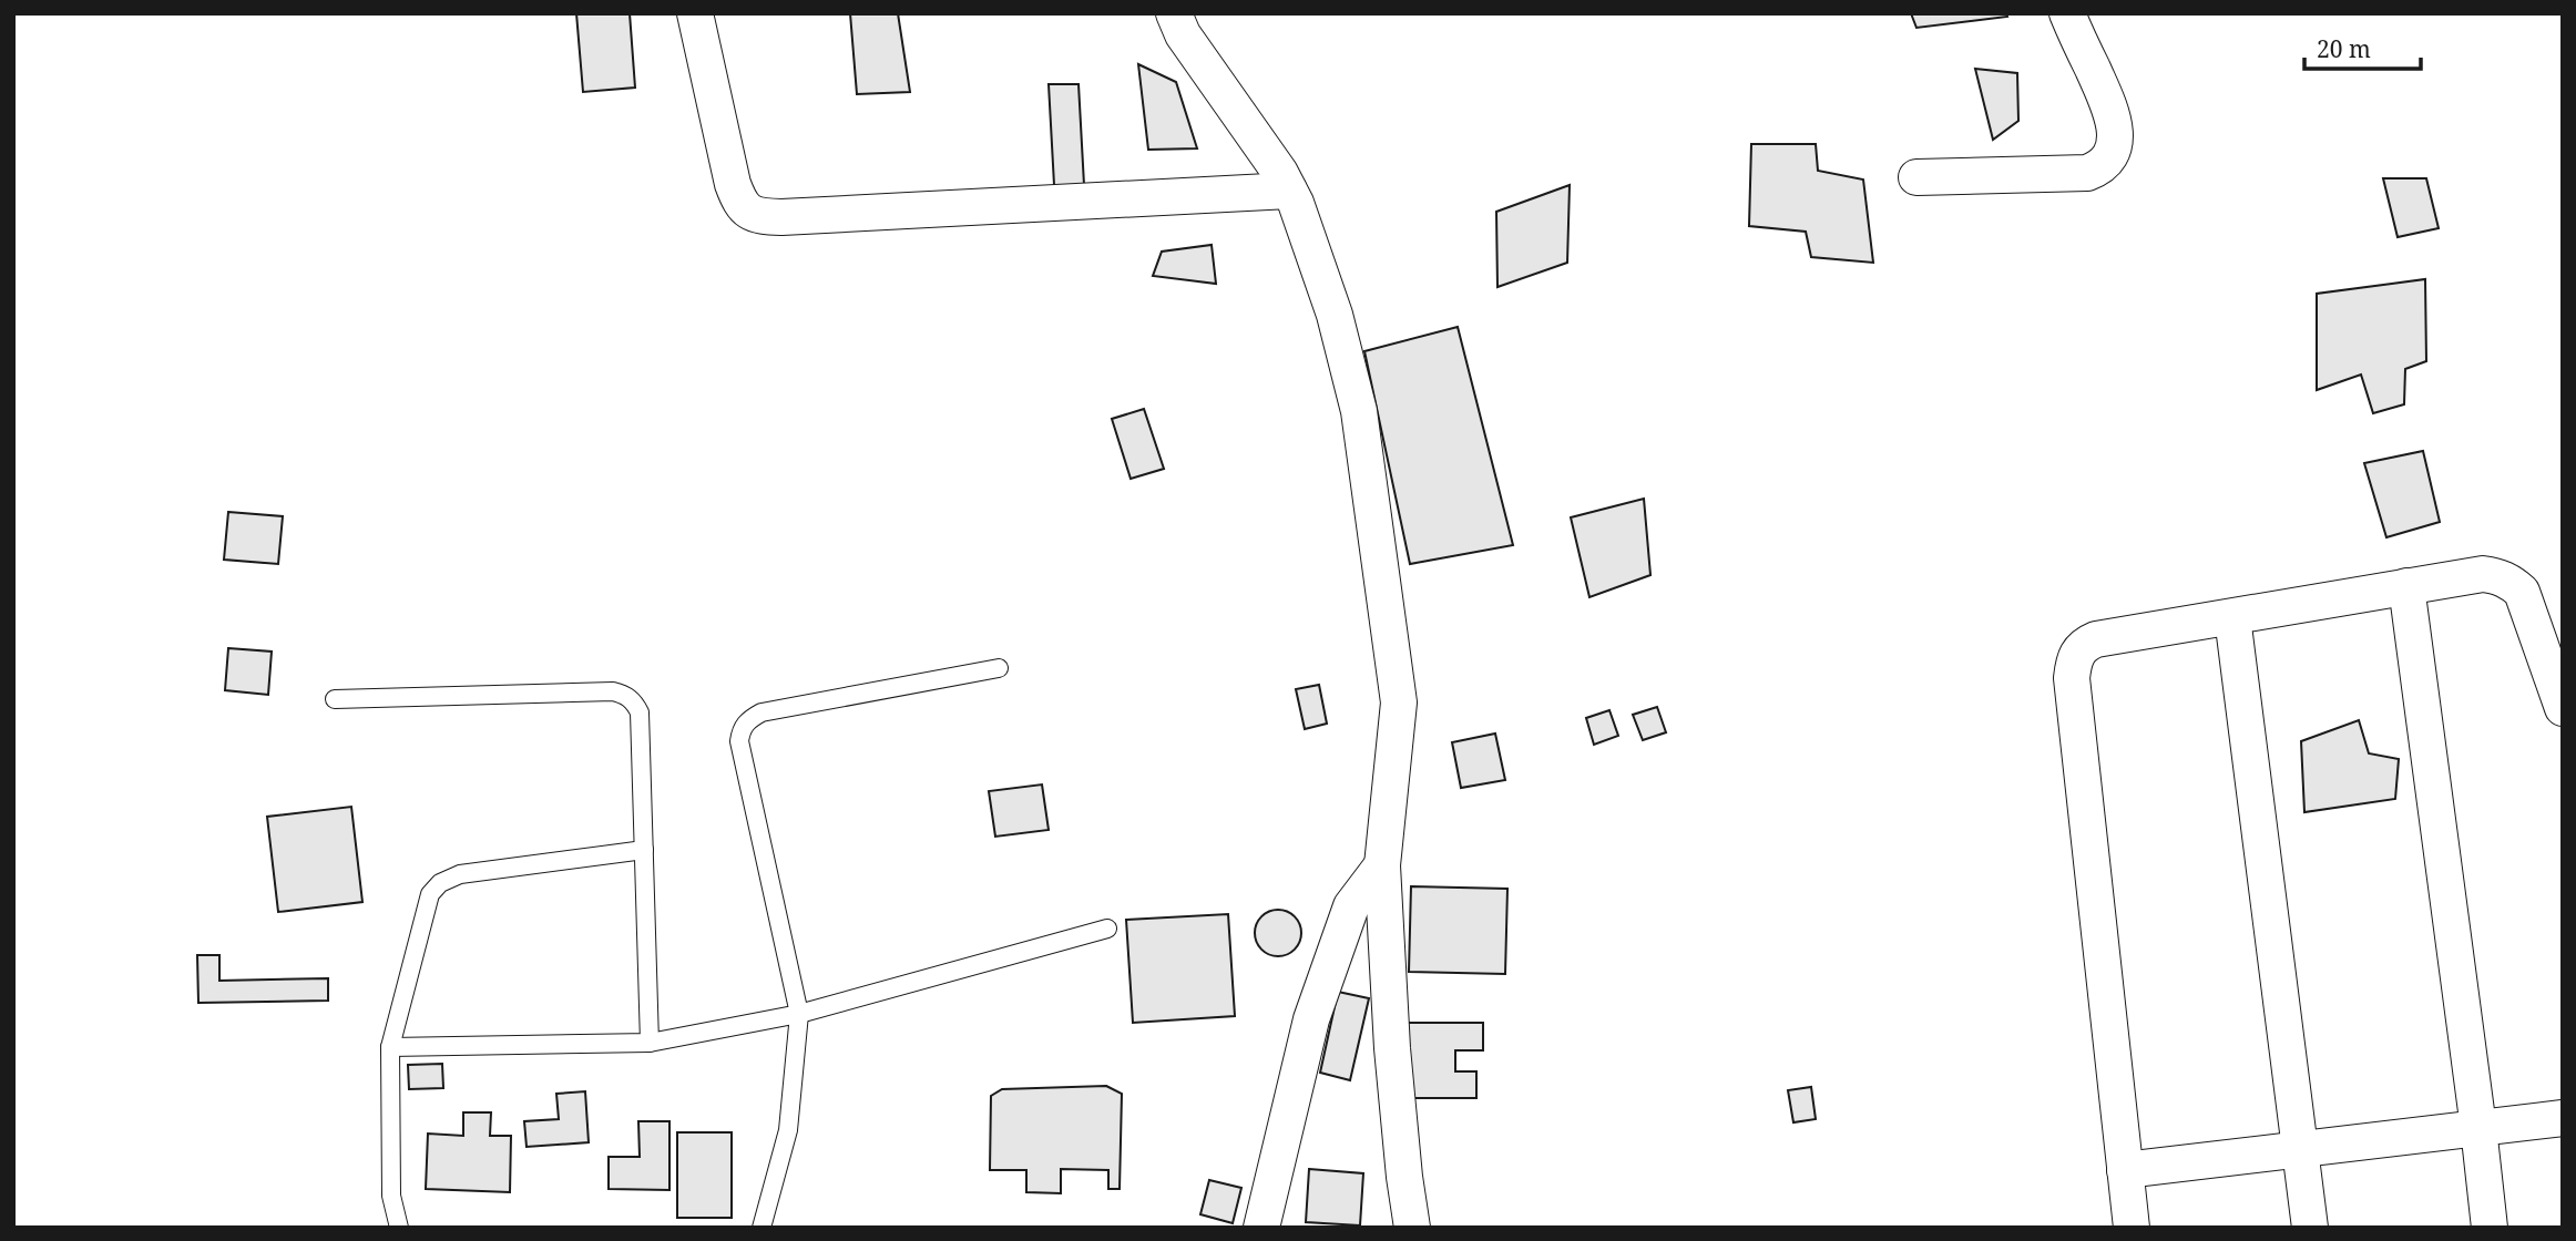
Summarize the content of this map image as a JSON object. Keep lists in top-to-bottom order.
{
  "scale_bar": "20 m"
}
